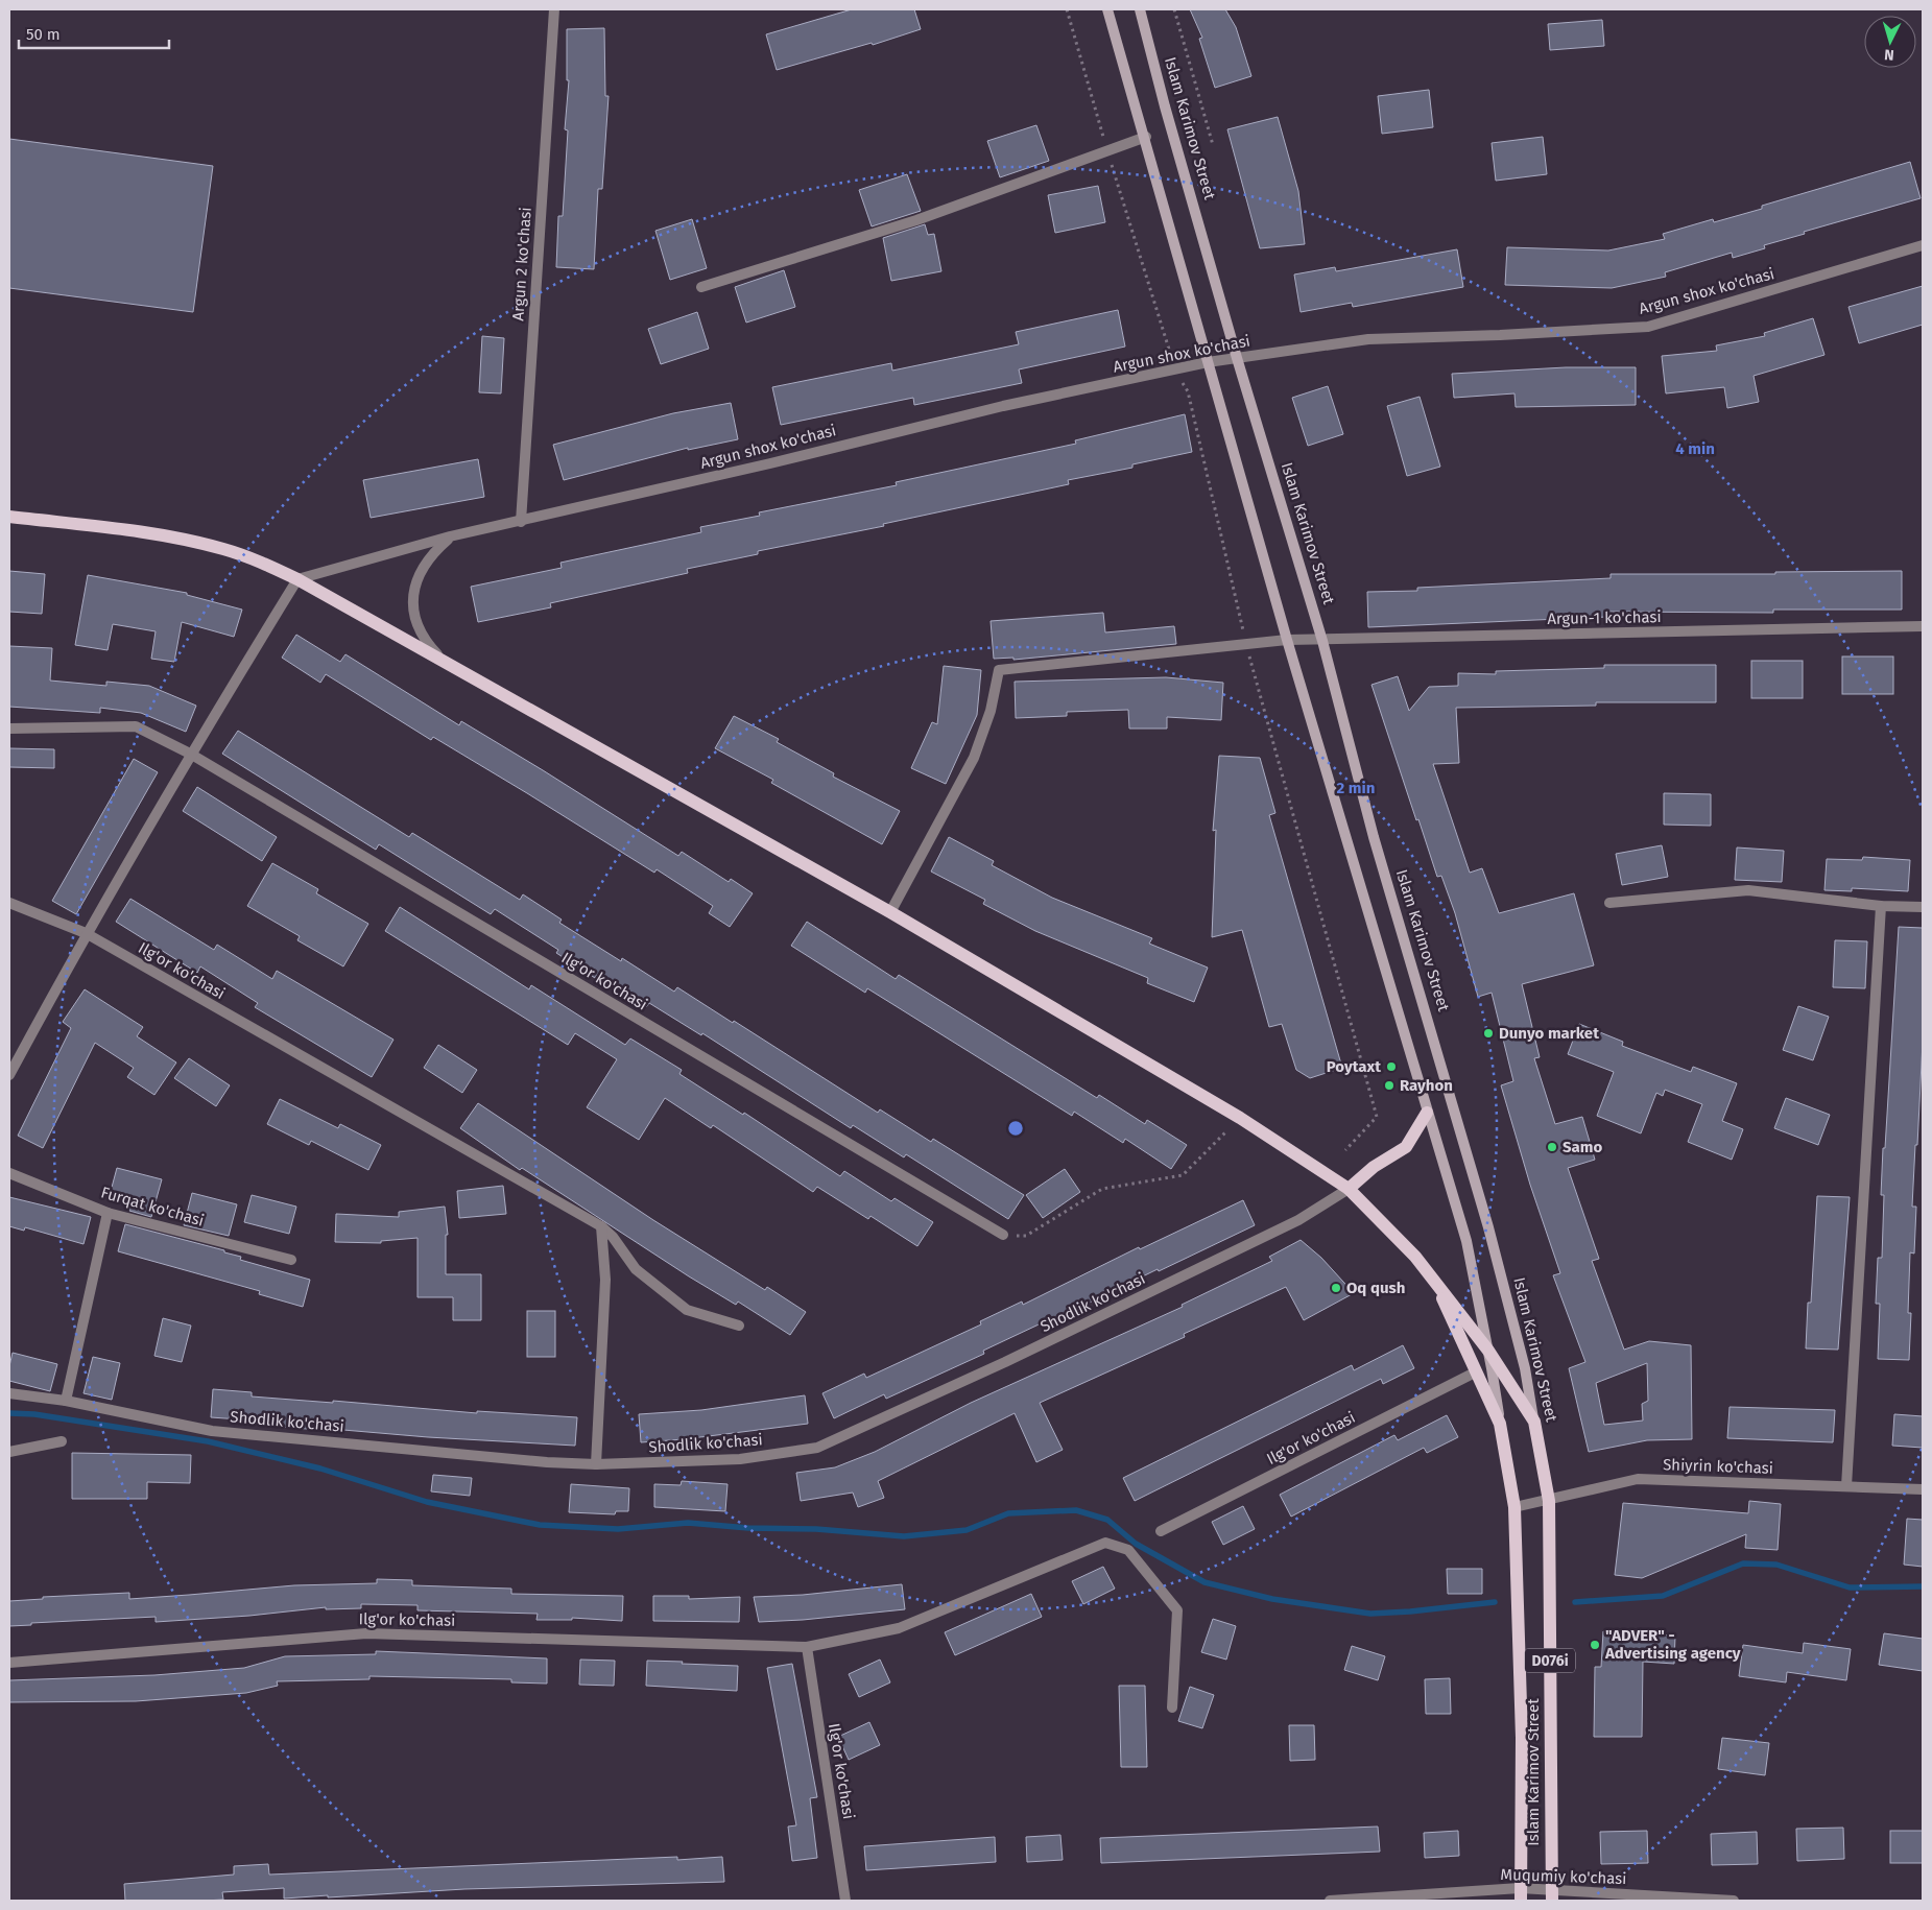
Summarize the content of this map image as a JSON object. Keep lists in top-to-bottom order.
{
  "streets": {
    "main road": ["Islam Karimov Street", "D076i"],
    "street": [
      "Argun 2 ko'chasi",
      "Argun shox ko'chasi",
      "Argun-1 ko'chasi",
      "Ilg'or ko'chasi",
      "Furqat ko'chasi",
      "Shodlik ko'chasi",
      "Shiyrin ko'chasi",
      "Muqumiy ko'chasi"
    ]
  },
  "crossings": [
    ["Islam Karimov Street", "Argun shox ko'chasi"],
    ["Islam Karimov Street", "Argun-1 ko'chasi"],
    ["Islam Karimov Street", "Ilg'or ko'chasi"],
    ["Islam Karimov Street", "Shiyrin ko'chasi"],
    ["Islam Karimov Street", "D076i"],
    ["Islam Karimov Street", "Muqumiy ko'chasi"],
    ["Argun 2 ko'chasi", "Argun shox ko'chasi"],
    ["Argun shox ko'chasi", "D076i"],
    ["Argun-1 ko'chasi", "D076i"]
  ],
  "places": [
    "Dunyo market",
    "Poytaxt",
    "Rayhon",
    "Samo",
    "Oq qush",
    "\"ADVER\" - Advertising agency"
  ],
  "scale_bar": "50 m",
  "north": "bottom",
  "rings": ["4 min", "2 min"]
}
